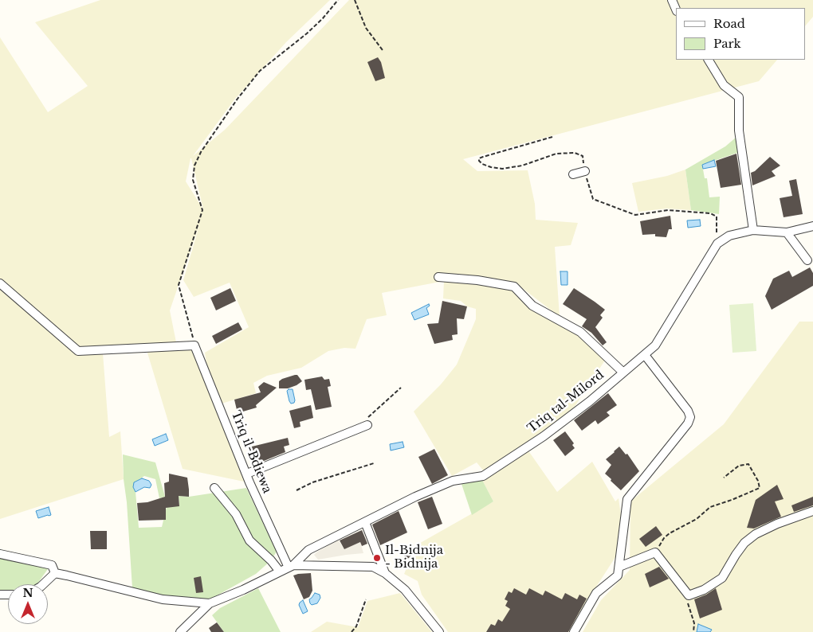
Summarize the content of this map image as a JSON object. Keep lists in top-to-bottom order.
{
  "streets": {
    "street": ["Triq tal-Milord", "Triq il-Bdiewa"]
  },
  "crossings": [
    ["Triq tal-Milord", "Triq il-Bdiewa"]
  ],
  "places": ["Il-Bidnija - Bidnija"],
  "legend": ["Road", "Park"],
  "north": "top"
}
